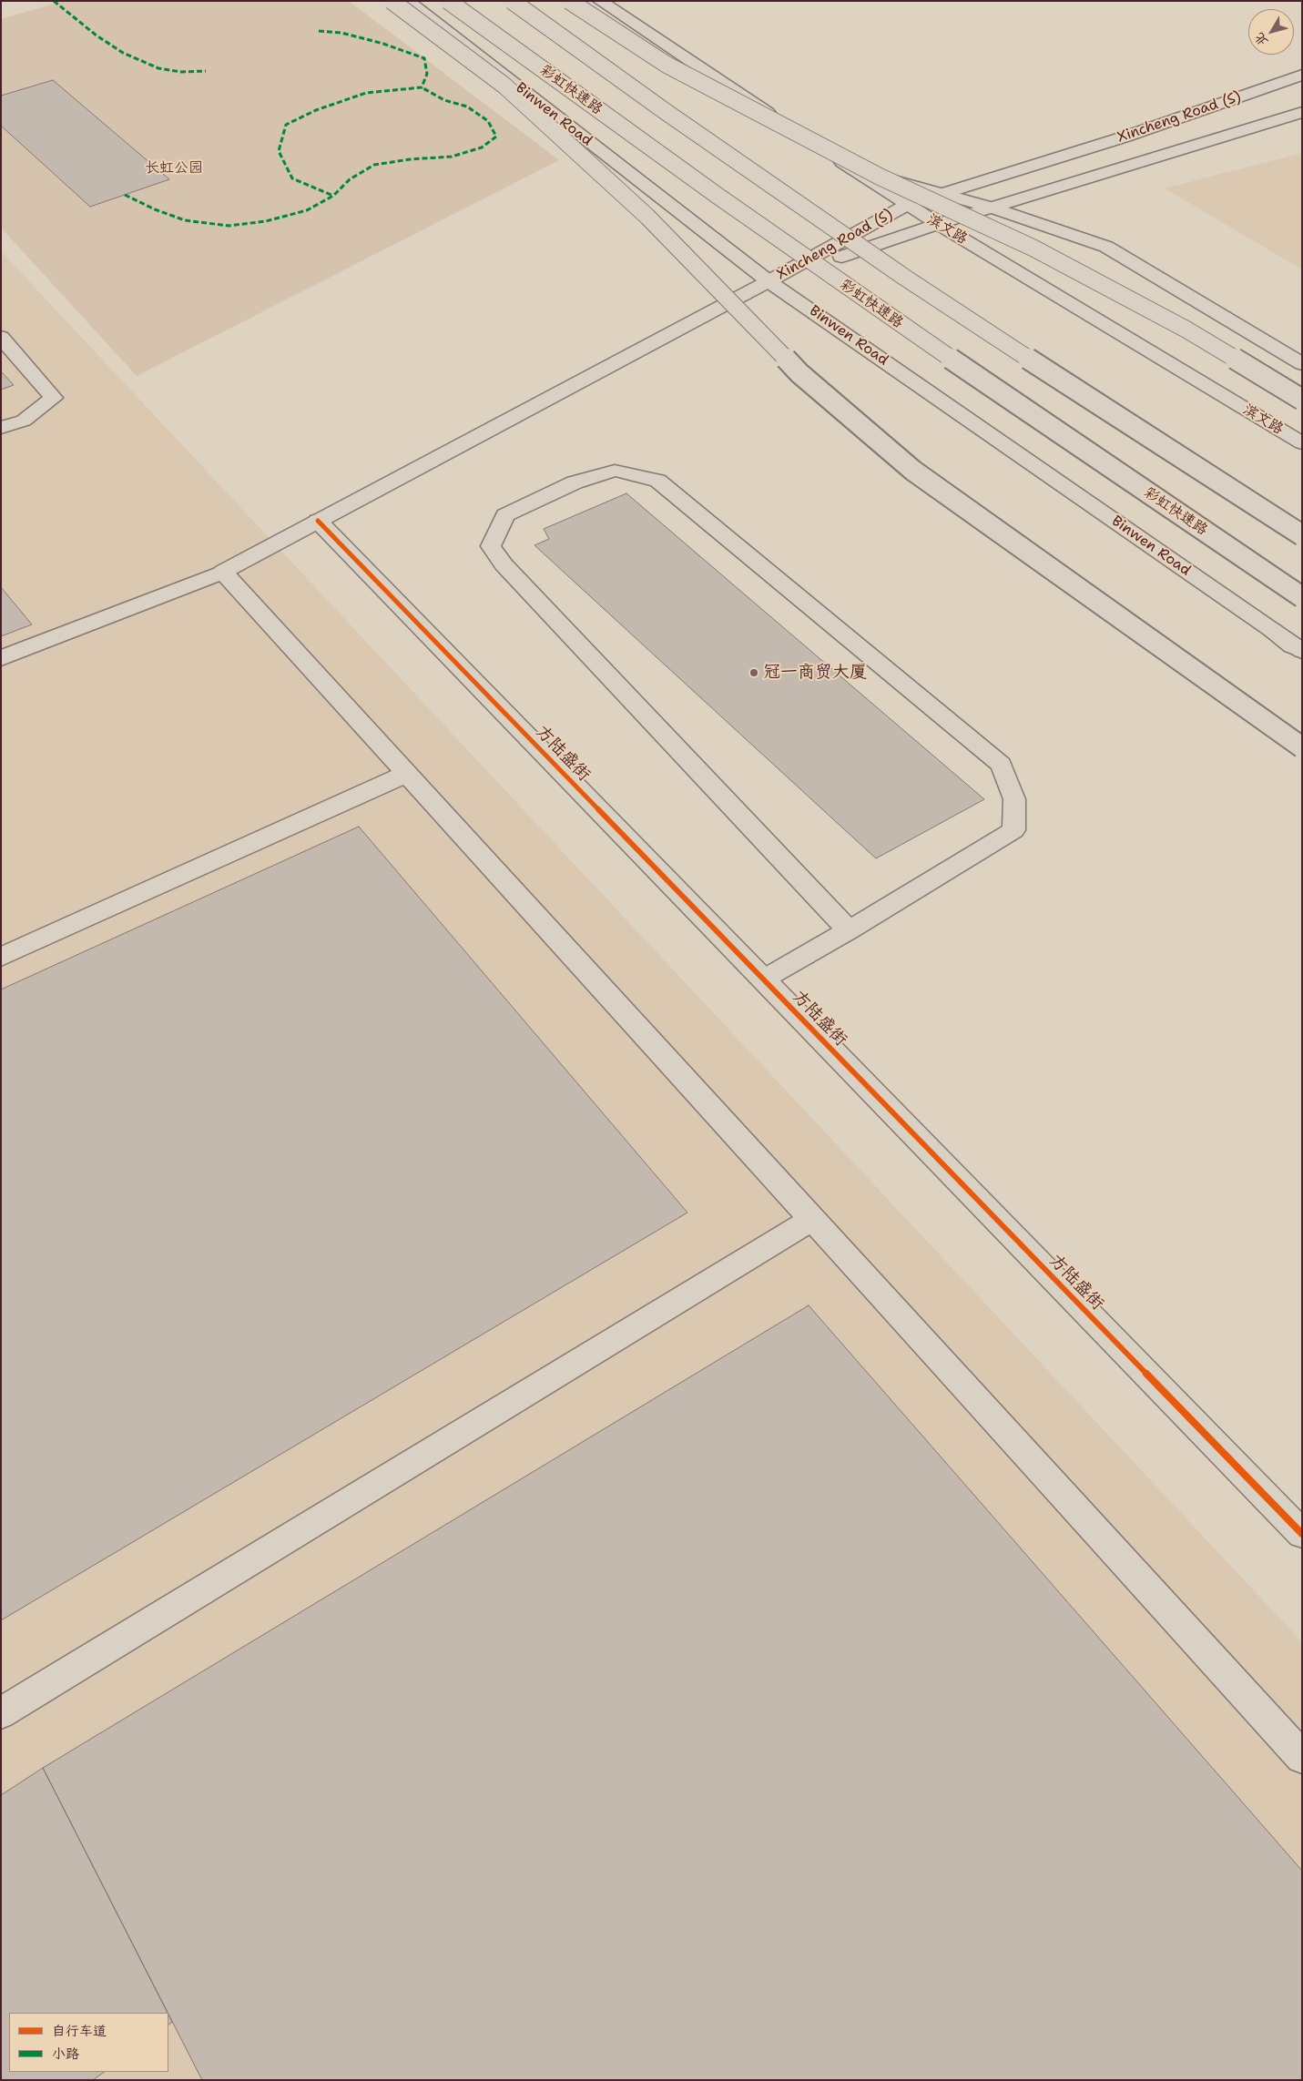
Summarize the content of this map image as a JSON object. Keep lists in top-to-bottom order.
{
  "streets": {
    "main road": [
      "彩虹快速路",
      "Binwen Road",
      "Xincheng Road (S)",
      "滨文路",
      "方陆盛街"
    ]
  },
  "crossings": [
    ["Binwen Road", "Xincheng Road (S)"],
    ["Xincheng Road (S)", "滨文路"]
  ],
  "parks": ["长虹公园"],
  "places": ["冠一商贸大厦"],
  "legend": ["自行车道", "小路"],
  "north": "bottom left"
}
